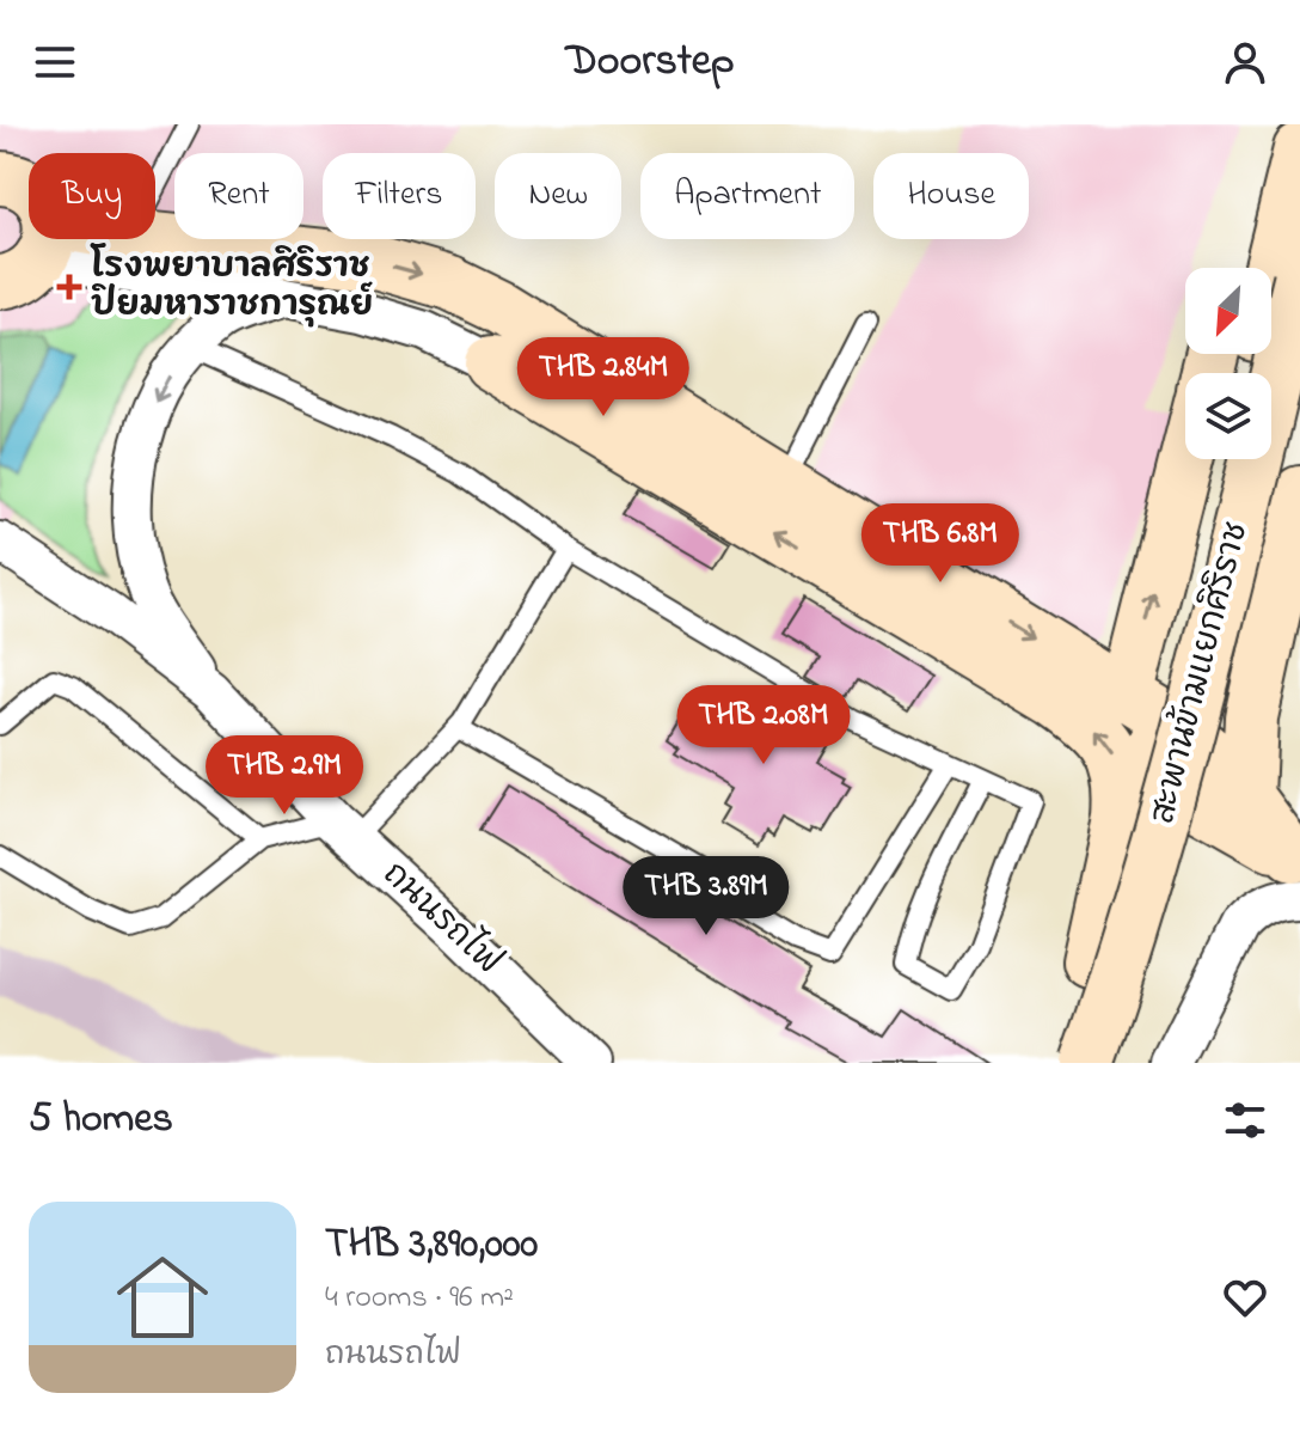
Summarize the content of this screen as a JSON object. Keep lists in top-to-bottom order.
{
  "streets": {
    "main road": ["สะพานข้ามแยกศิริราช"],
    "street": ["ถนนรถไฟ"]
  },
  "places": {
    "health": ["โรงพยาบาลศิริราช ปิยมหาราชการุณย์"]
  },
  "north": "bottom left",
  "page": {
    "header": "Doorstep",
    "chip": [
      "Buy",
      "Rent",
      "Filters",
      "New",
      "Apartment",
      "House"
    ],
    "price": [
      "THB 2.84M",
      "THB 6.8M",
      "THB 2.08M",
      "THB 2.9M",
      "THB 3.89M"
    ],
    "heading": "5 homes",
    "list": [
      {
        "name": "THB 3,890,000",
        "note": "4 rooms · 96 m² · ถนนรถไฟ"
      }
    ]
  }
}
